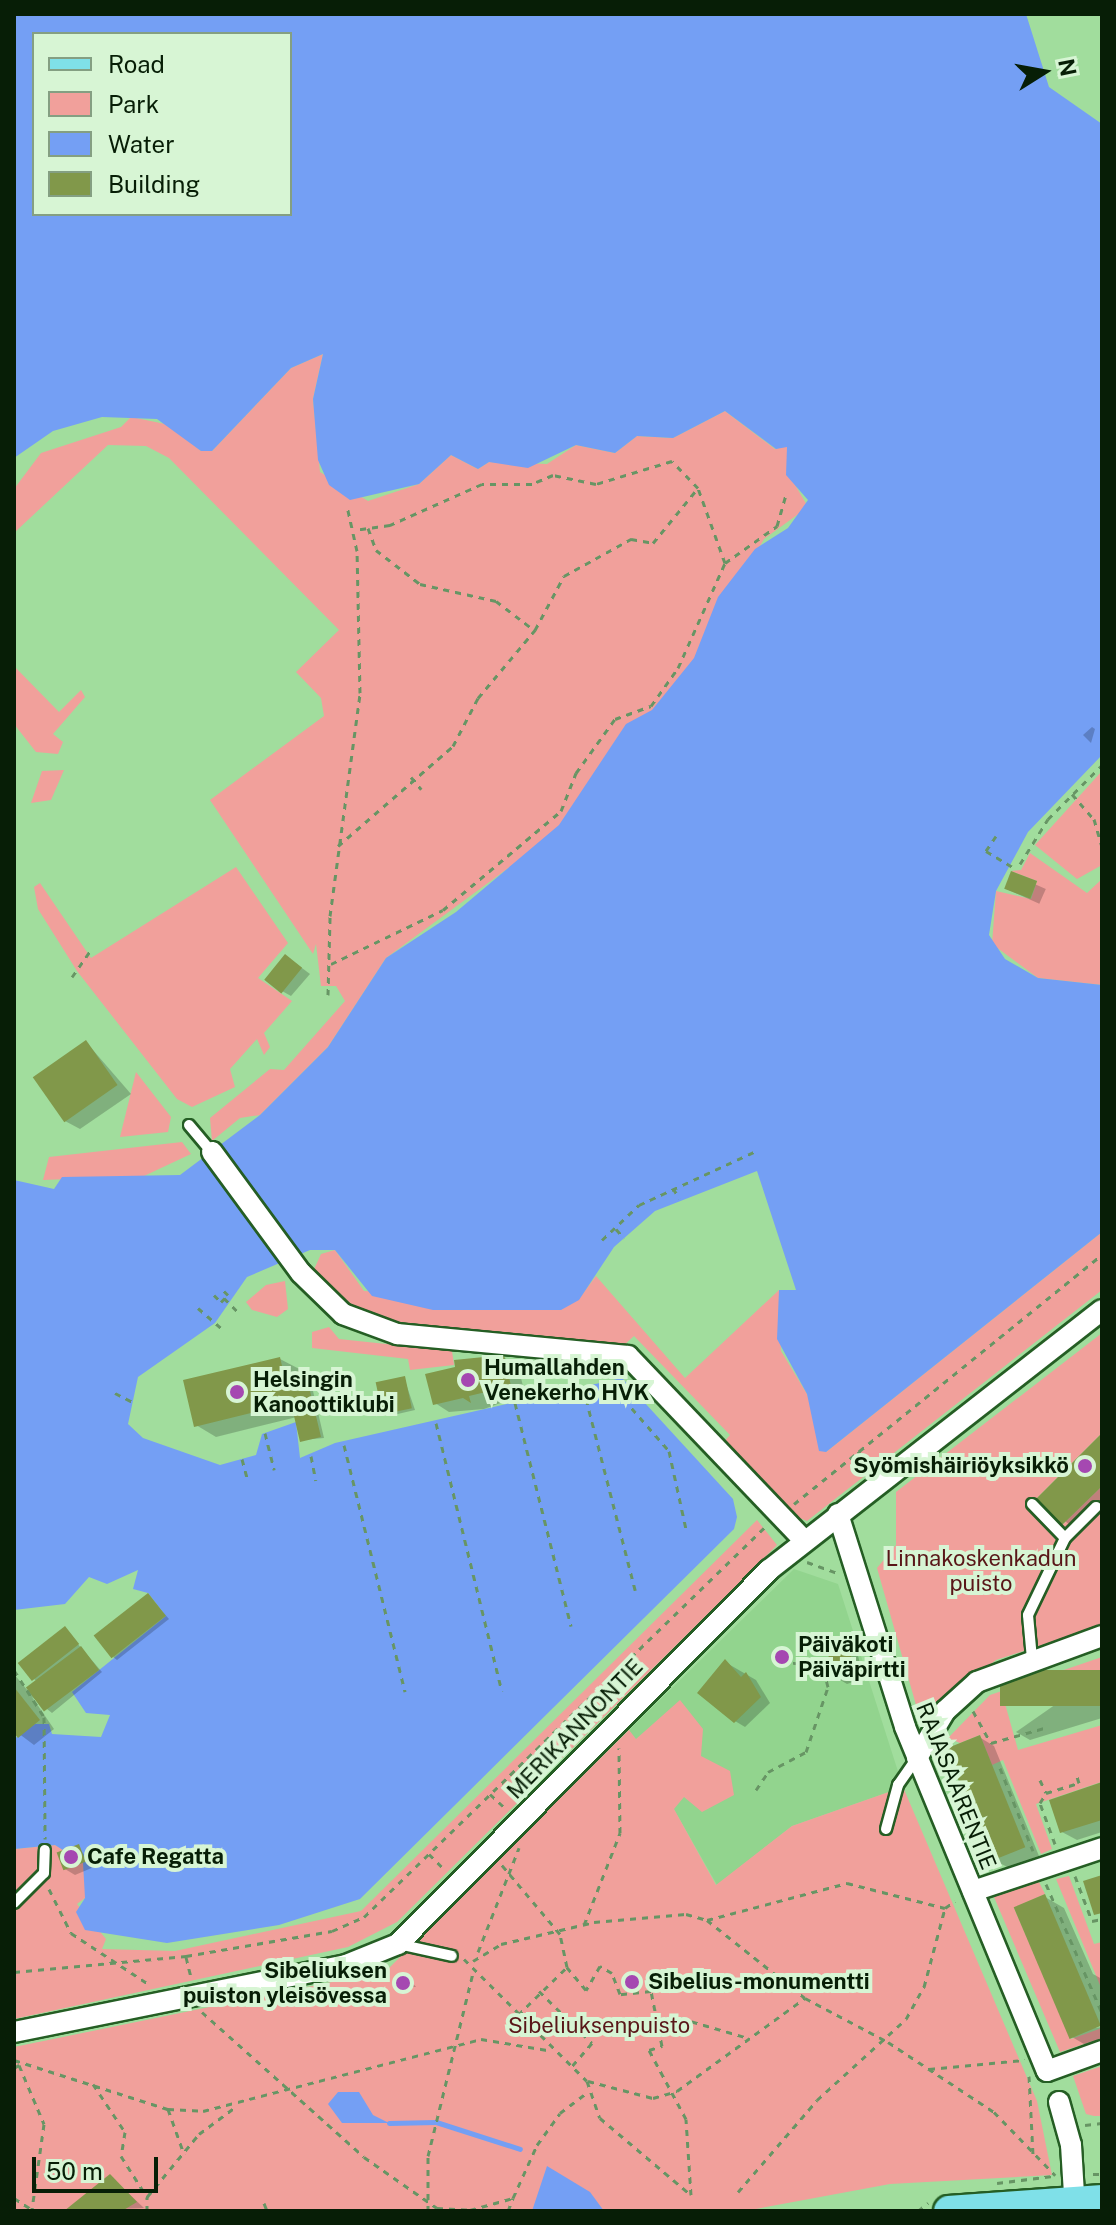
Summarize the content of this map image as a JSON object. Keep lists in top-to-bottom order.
{
  "streets": {
    "street": ["MERIKANNONTIE", "RAJASAARENTIE"]
  },
  "crossings": [
    ["MERIKANNONTIE", "RAJASAARENTIE"]
  ],
  "parks": ["Linnakoskenkadun puisto", "Sibeliuksenpuisto"],
  "places": [
    "Humallahden Venekerho HVK",
    "Helsingin Kanoottiklubi",
    "Syömishäiriöyksikkö",
    "Päiväkoti Päiväpirtti",
    "Cafe Regatta",
    "Sibelius-monumentti",
    "Sibeliuksen puiston yleisövessa"
  ],
  "legend": [
    "Road",
    "Park",
    "Water",
    "Building"
  ],
  "scale_bar": "50 m",
  "north": "right"
}
